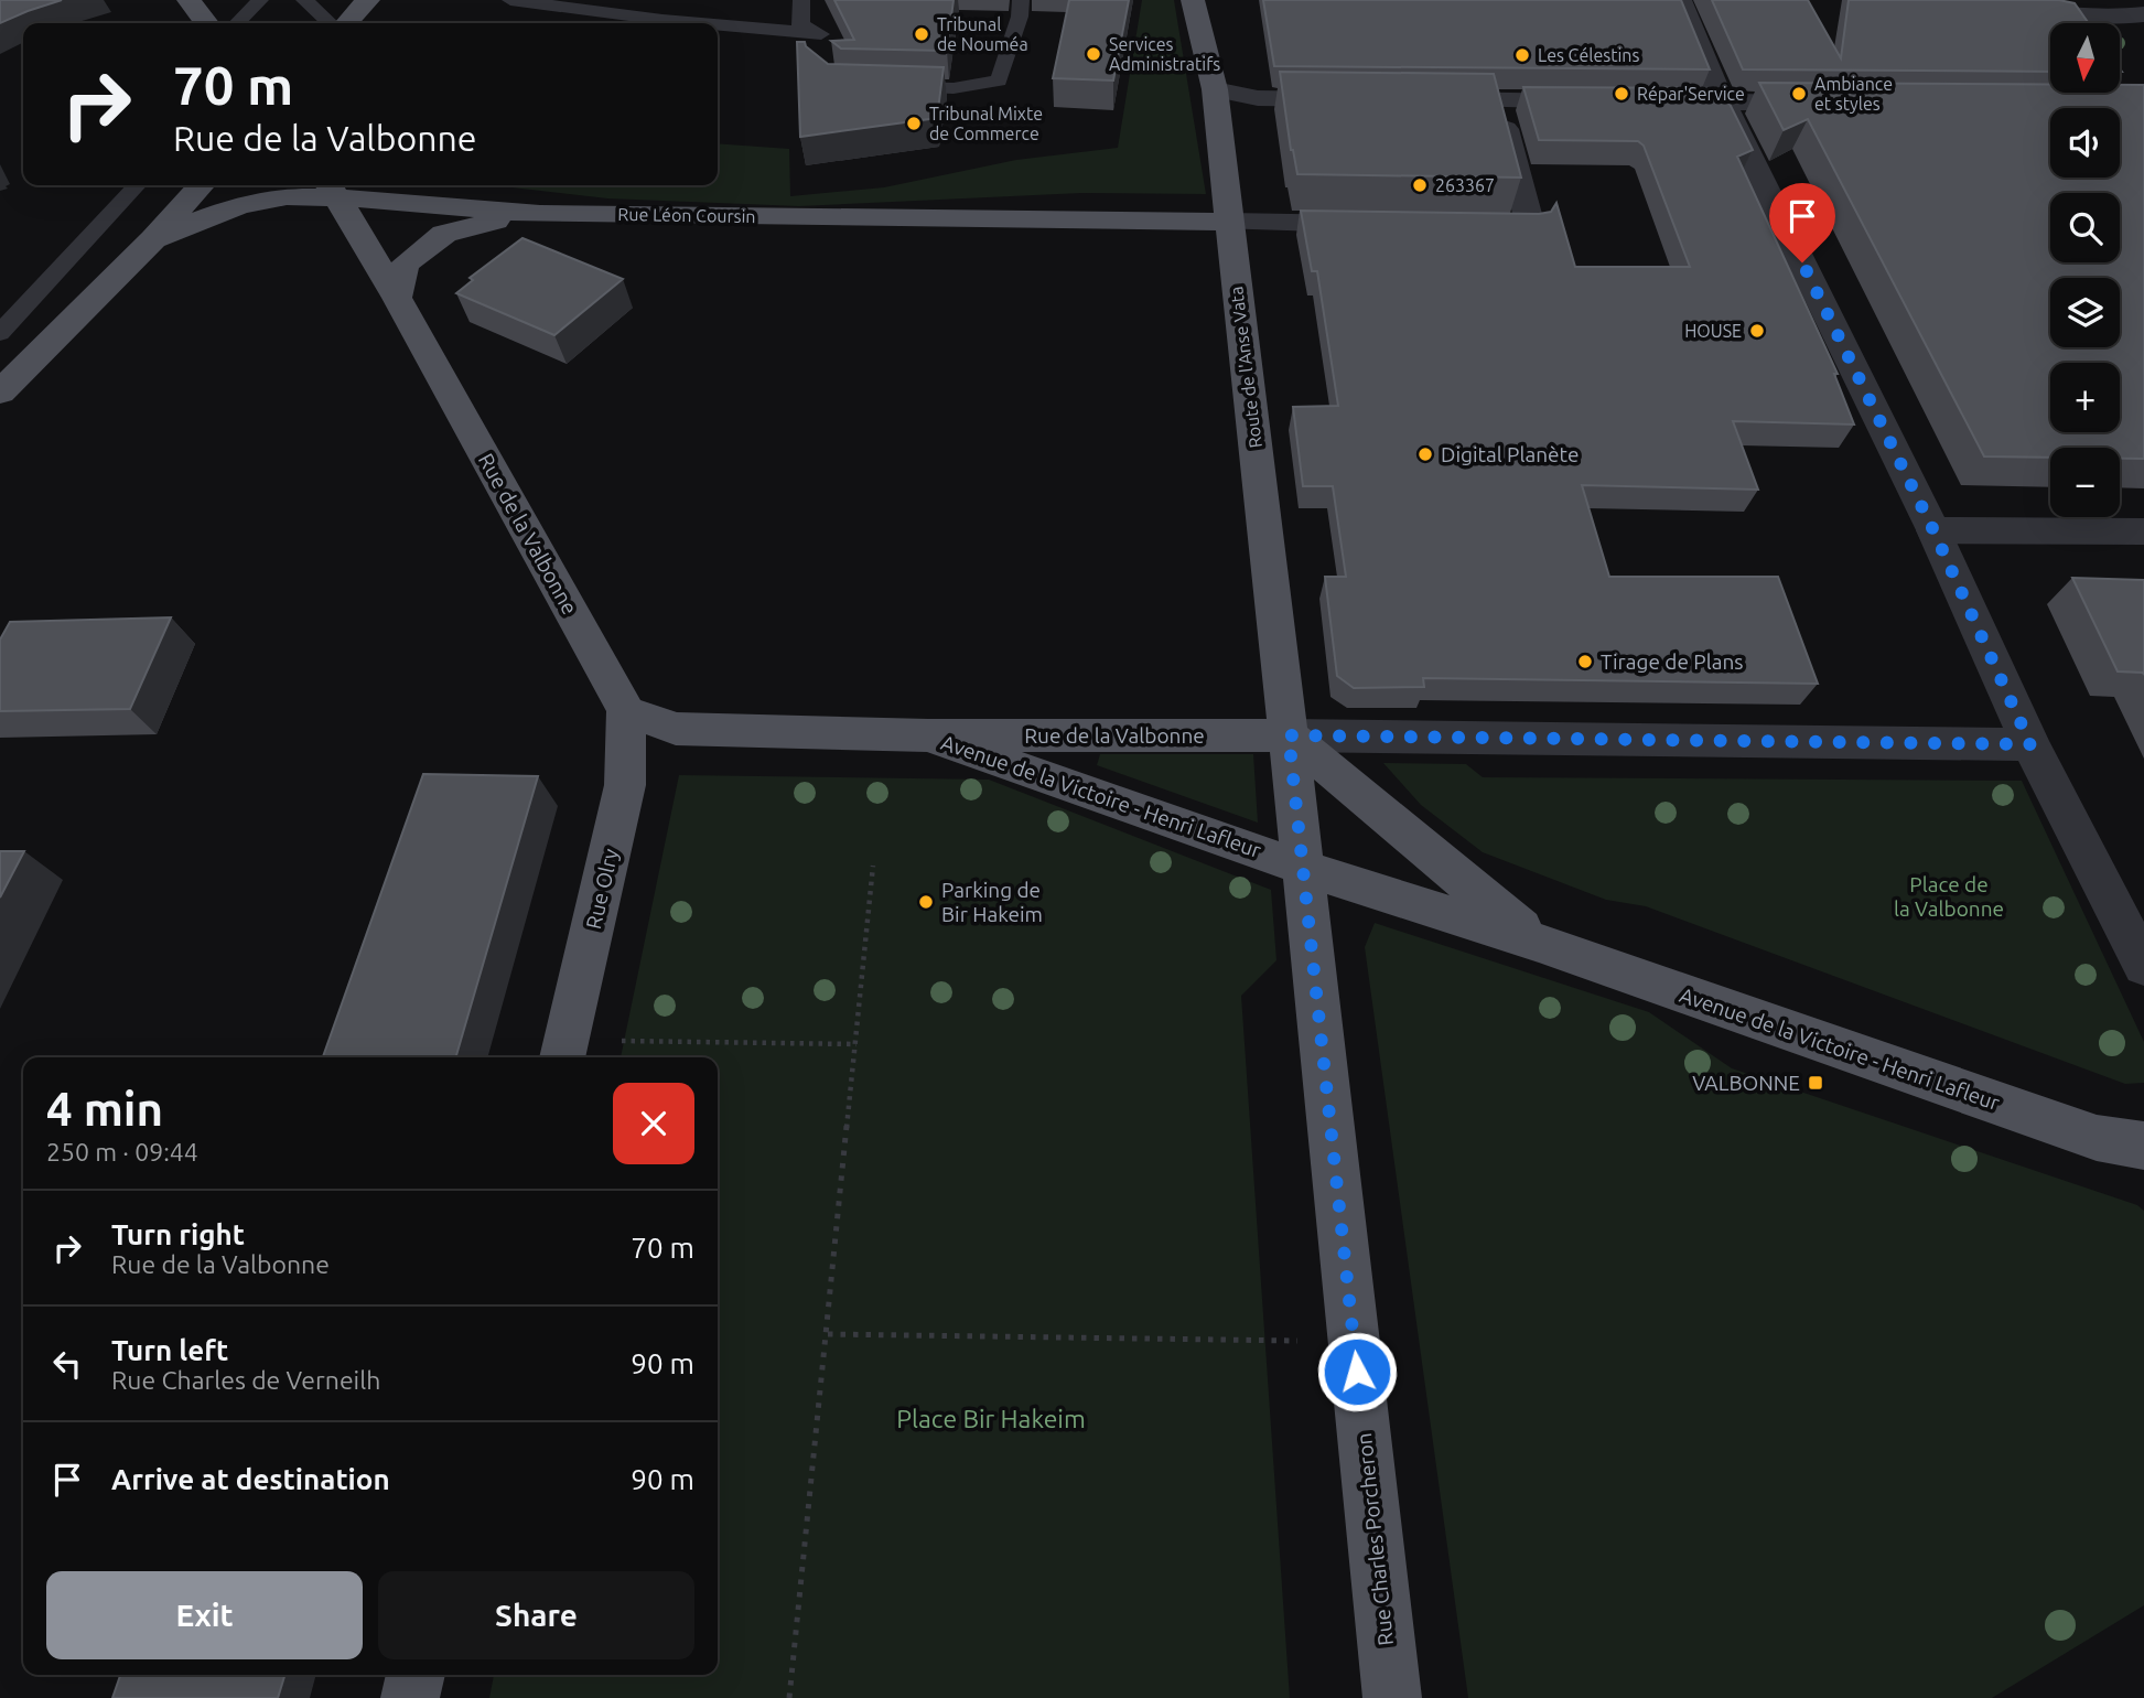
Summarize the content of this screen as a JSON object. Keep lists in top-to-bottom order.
{
  "streets": {
    "main road": [
      "Rue Léon Coursin",
      "Route de l'Anse Vata",
      "Rue de la Valbonne",
      "Avenue de la Victoire - Henri Lafleur",
      "Rue Olry",
      "Rue Charles Porcheron"
    ]
  },
  "crossings": [
    ["Rue Léon Coursin", "Route de l'Anse Vata"],
    ["Rue Léon Coursin", "Rue de la Valbonne"],
    ["Route de l'Anse Vata", "Rue de la Valbonne"],
    ["Route de l'Anse Vata", "Avenue de la Victoire - Henri Lafleur"],
    ["Route de l'Anse Vata", "Rue Charles Porcheron"],
    ["Rue de la Valbonne", "Avenue de la Victoire - Henri Lafleur"],
    ["Rue de la Valbonne", "Rue Olry"],
    ["Rue de la Valbonne", "Rue Charles Porcheron"],
    ["Avenue de la Victoire - Henri Lafleur", "Rue Charles Porcheron"]
  ],
  "parks": ["Place de la Valbonne", "Place Bir Hakeim"],
  "places": {
    "other": [
      "Tribunal de Nouméa",
      "Services Administratifs",
      "Les Célestins",
      "Répar'Service",
      "Ambiance et styles",
      "Tribunal Mixte de Commerce",
      "263367",
      "HOUSE",
      "Digital Planète",
      "Tirage de Plans",
      "Parking de Bir Hakeim"
    ],
    "transit": ["VALBONNE"]
  },
  "north": "bottom",
  "page": {
    "map_buttons": ["+", "−"],
    "turn": ["70 m", "Rue de la Valbonne"],
    "heading": ["4 min", "250 m · 09:44"],
    "list": [
      {
        "name": "Turn right",
        "note": "Rue de la Valbonne",
        "value": "70 m"
      },
      {
        "name": "Turn left",
        "note": "Rue Charles de Verneilh",
        "value": "90 m"
      },
      {
        "name": "Arrive at destination",
        "value": "90 m"
      }
    ],
    "buttons": ["Exit", "Share"]
  }
}
